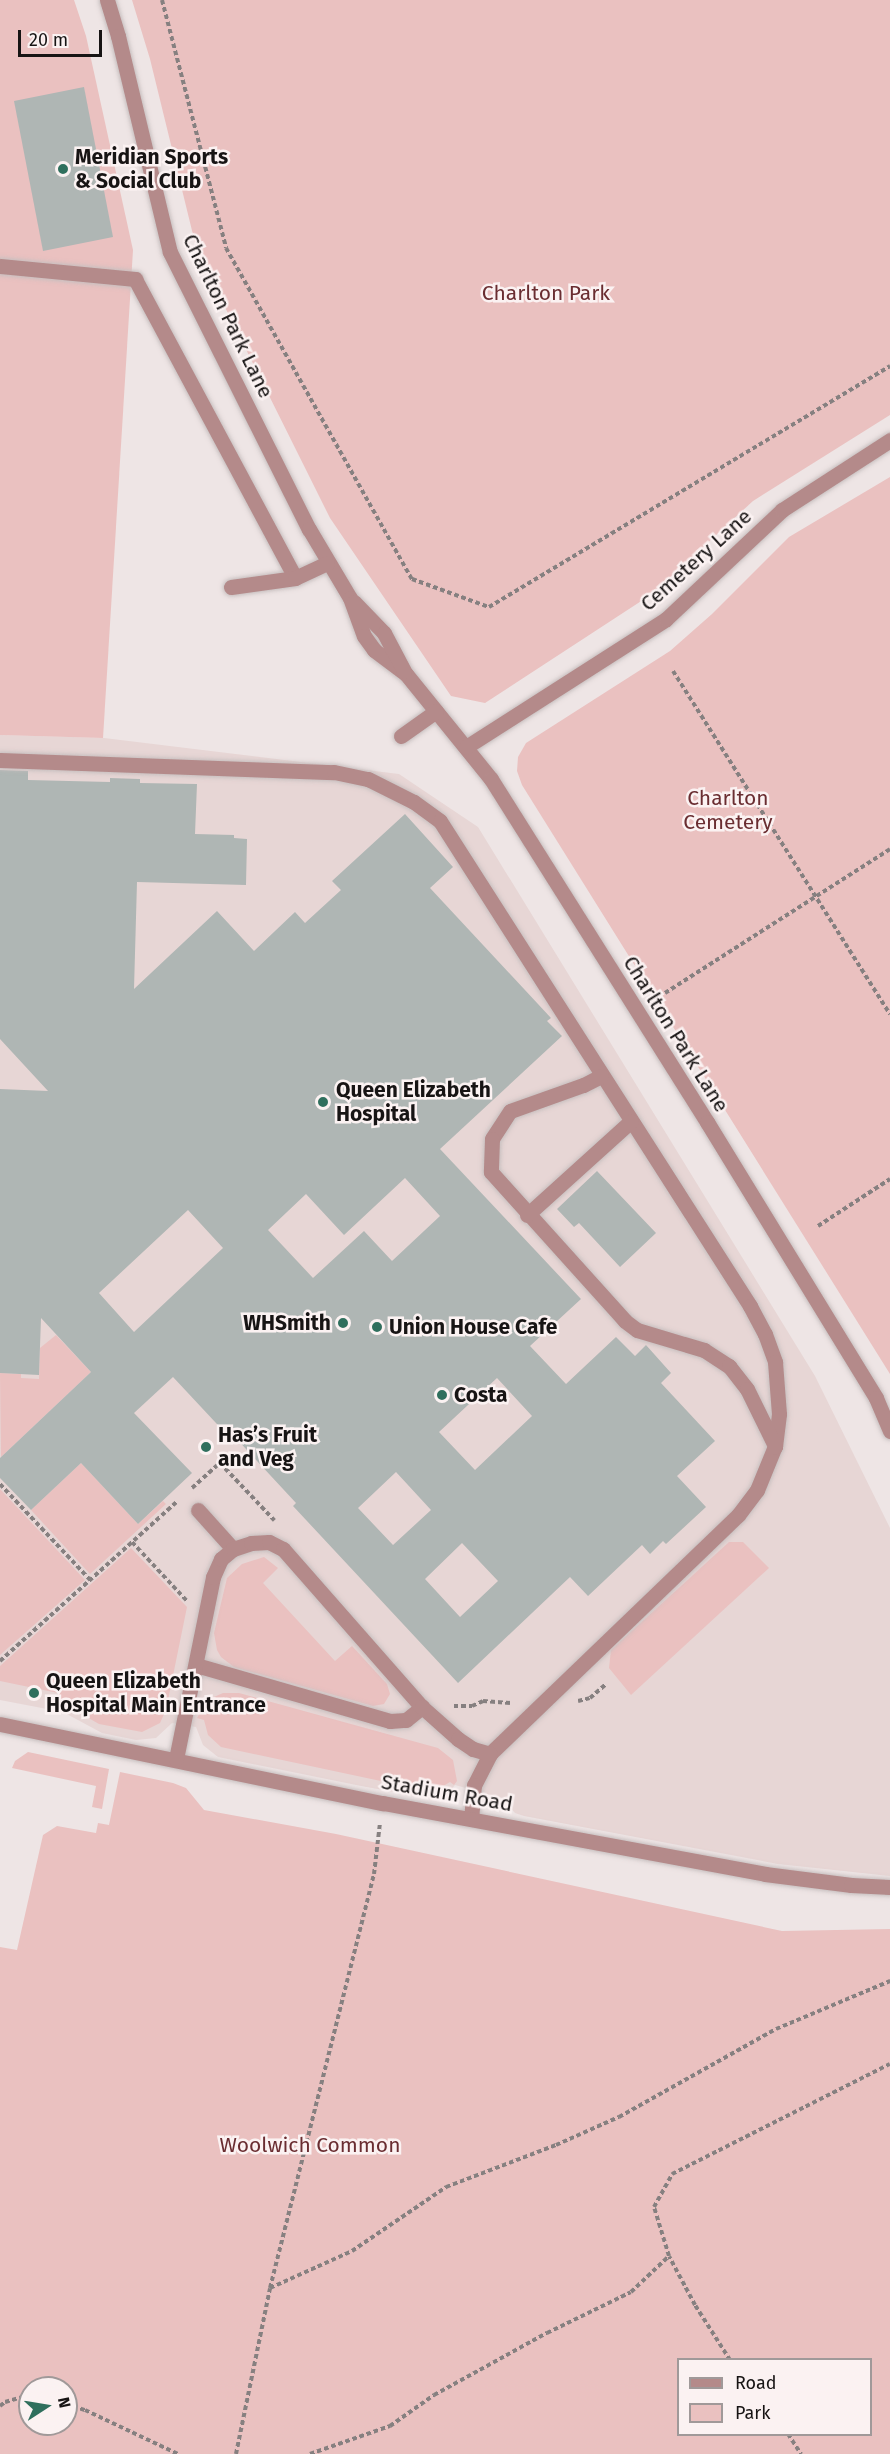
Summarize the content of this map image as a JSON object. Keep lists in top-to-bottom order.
{
  "streets": {
    "street": ["Charlton Park Lane", "Cemetery Lane", "Stadium Road"]
  },
  "crossings": [
    ["Charlton Park Lane", "Cemetery Lane"]
  ],
  "parks": ["Charlton Park", "Charlton Cemetery", "Woolwich Common"],
  "places": [
    "Meridian Sports & Social Club",
    "Queen Elizabeth Hospital",
    "WHSmith",
    "Union House Cafe",
    "Costa",
    "Has’s Fruit and Veg",
    "Queen Elizabeth Hospital Main Entrance"
  ],
  "legend": ["Road", "Park"],
  "scale_bar": "20 m",
  "north": "right"
}
